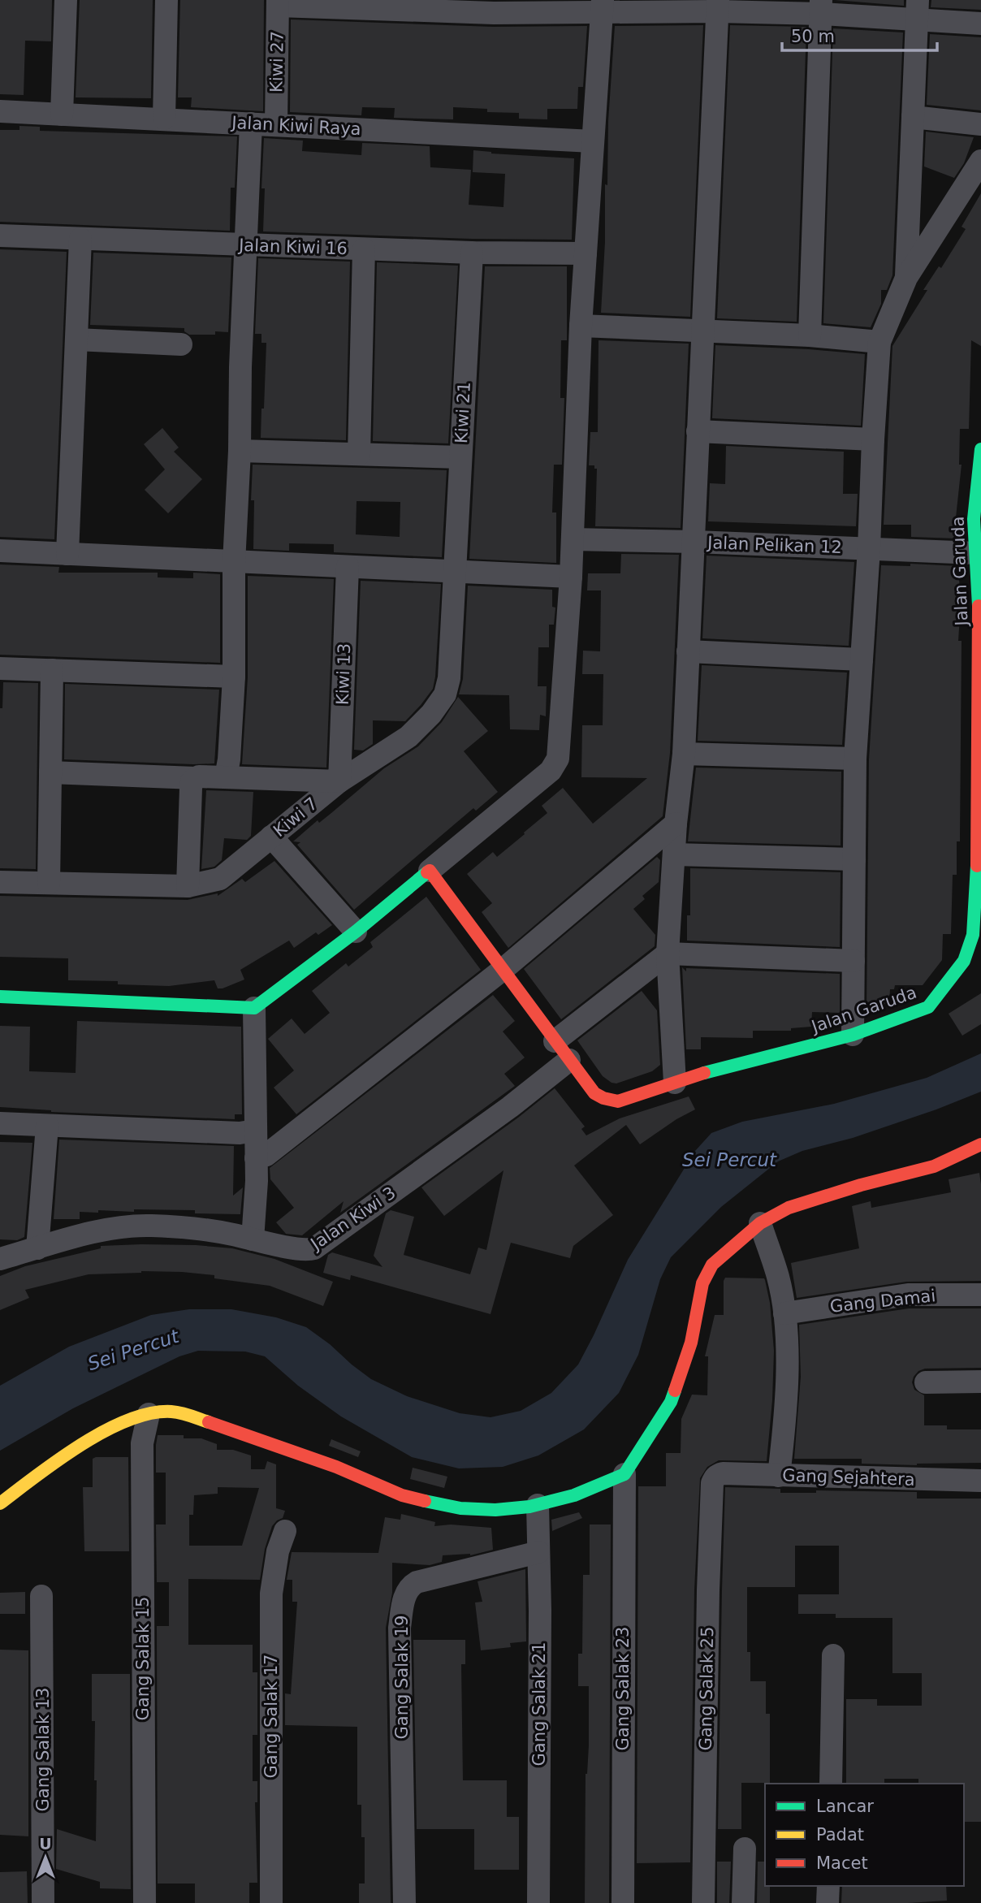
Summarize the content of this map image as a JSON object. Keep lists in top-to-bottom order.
{
  "streets": {
    "street": [
      "Kiwi 27",
      "Jalan Kiwi Raya",
      "Jalan Kiwi 16",
      "Kiwi 21",
      "Jalan Pelikan 12",
      "Jalan Garuda",
      "Kiwi 13",
      "Kiwi 7",
      "Jalan Kiwi 3",
      "Gang Damai",
      "Gang Sejahtera",
      "Gang Salak 15",
      "Gang Salak 19",
      "Gang Salak 23",
      "Gang Salak 25",
      "Gang Salak 21",
      "Gang Salak 17",
      "Gang Salak 13"
    ]
  },
  "crossings": [
    ["Kiwi 27", "Jalan Kiwi Raya"],
    ["Jalan Kiwi 16", "Kiwi 21"],
    ["Kiwi 21", "Kiwi 7"],
    ["Jalan Pelikan 12", "Jalan Garuda"],
    ["Jalan Garuda", "Jalan Kiwi 3"],
    ["Kiwi 13", "Kiwi 7"],
    ["Gang Sejahtera", "Gang Salak 25"],
    ["Gang Salak 19", "Gang Salak 21"]
  ],
  "water": ["Sei Percut"],
  "legend": ["Lancar", "Padat", "Macet"],
  "scale_bar": "50 m",
  "north": "top"
}
